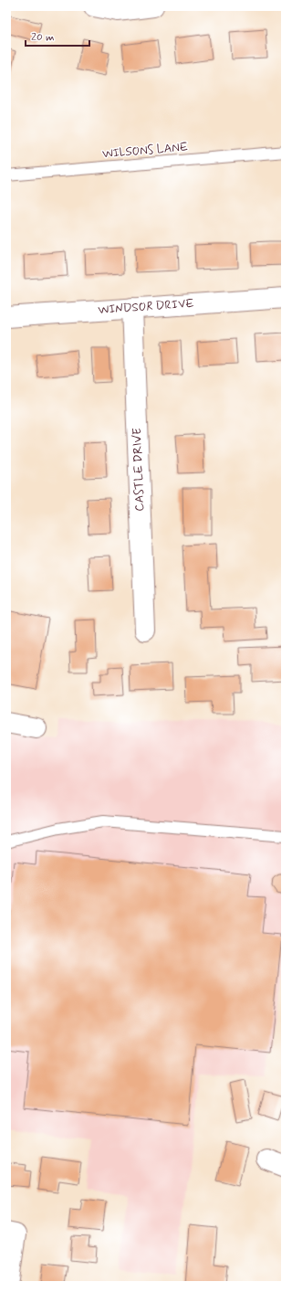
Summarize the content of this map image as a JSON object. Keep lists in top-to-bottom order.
{
  "streets": {
    "street": ["WINDSOR DRIVE", "CASTLE DRIVE"],
    "lane": ["WILSONS LANE"]
  },
  "crossings": [
    ["WINDSOR DRIVE", "CASTLE DRIVE"]
  ],
  "scale_bar": "20 m"
}
